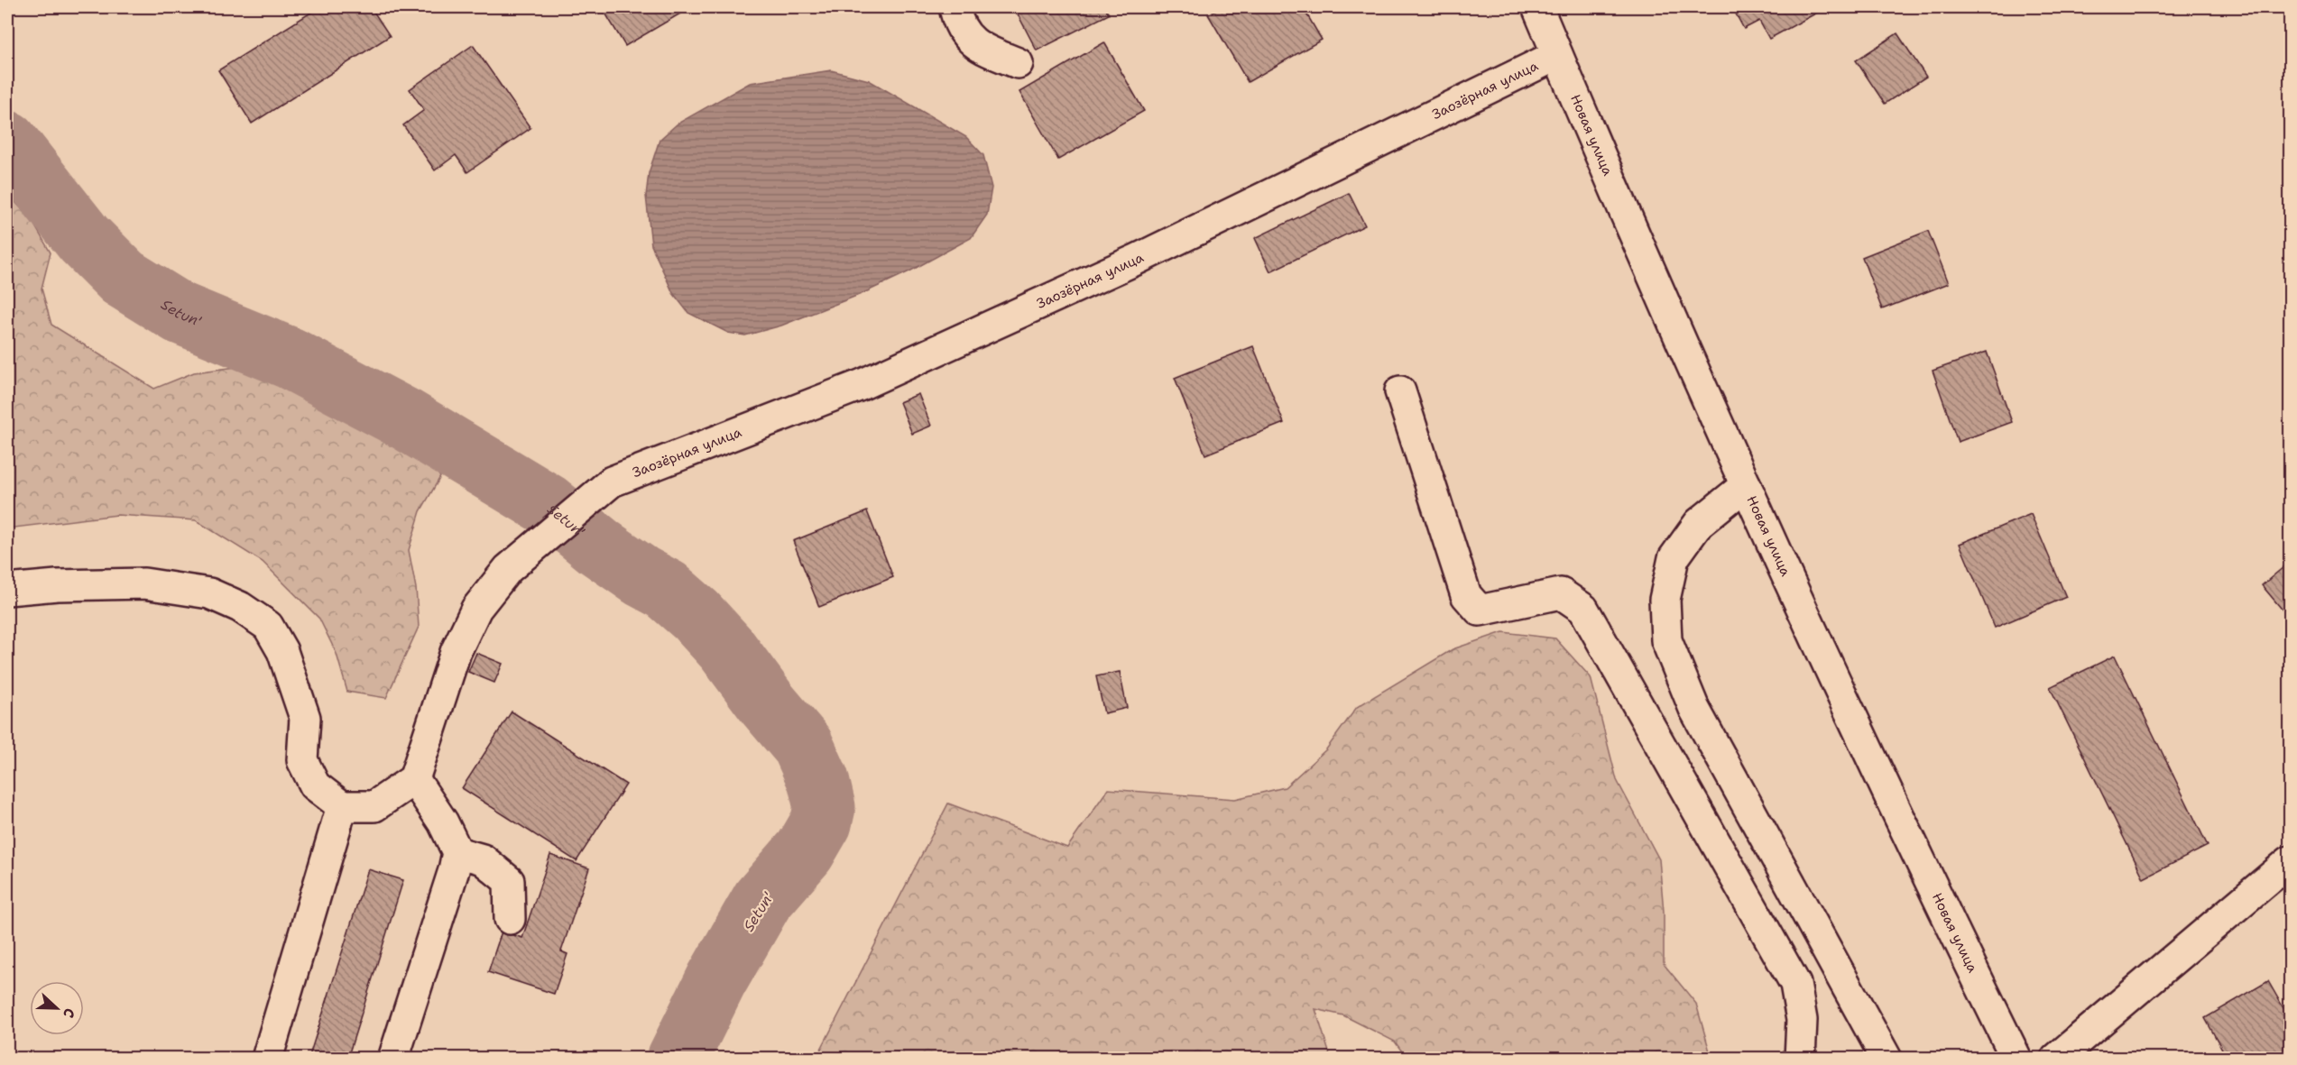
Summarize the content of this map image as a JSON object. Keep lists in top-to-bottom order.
{
  "streets": {
    "street": ["Заозёрная улица", "Новая улица"]
  },
  "crossings": [
    ["Заозёрная улица", "Новая улица"]
  ],
  "water": ["Setun'"],
  "north": "right"
}
